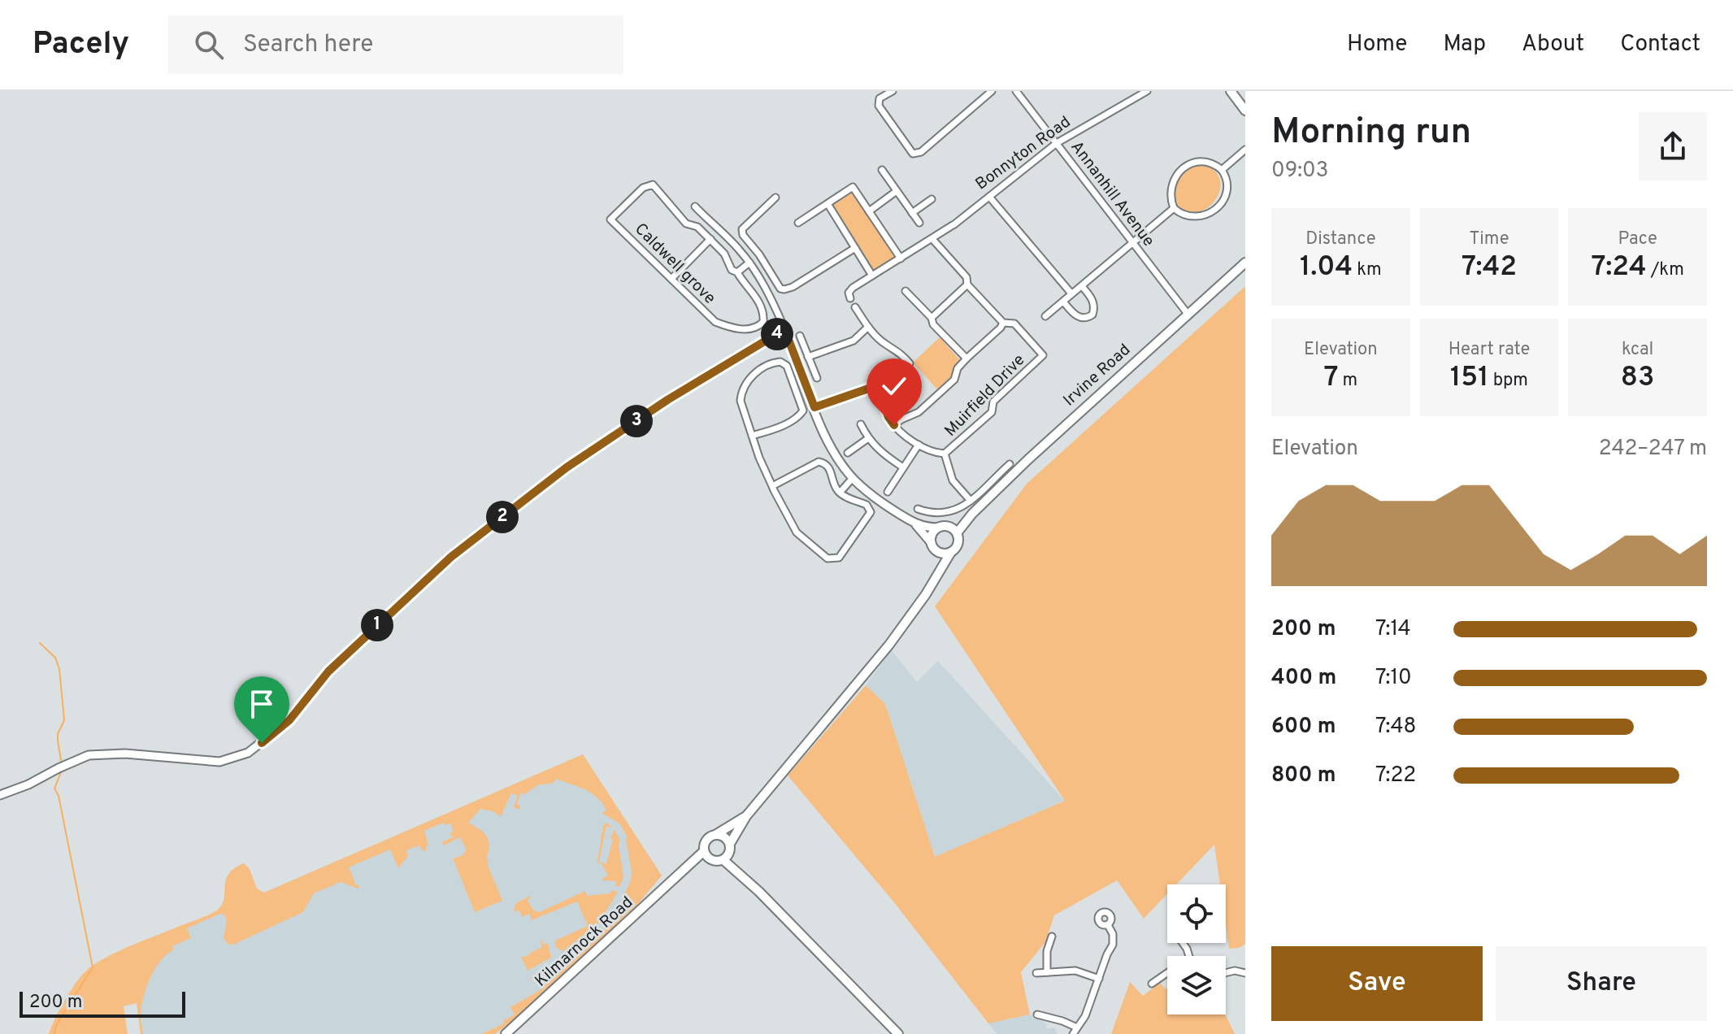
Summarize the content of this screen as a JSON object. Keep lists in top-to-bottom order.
{
  "streets": {
    "main road": ["Irvine Road", "Kilmarnock Road"],
    "street": [
      "Bonnyton Road",
      "Annanhill Avenue",
      "Caldwell grove",
      "Muirfield Drive"
    ]
  },
  "crossings": [
    ["Bonnyton Road", "Annanhill Avenue"],
    ["Bonnyton Road", "Muirfield Drive"],
    ["Annanhill Avenue", "Irvine Road"]
  ],
  "scale_bar": "200 m",
  "page": {
    "header": "Pacely",
    "search": "Search here",
    "nav": [
      "Home",
      "Map",
      "About",
      "Contact"
    ],
    "heading": ["Morning run", "09:03"],
    "stats": [
      ["Distance", "1.04 km"],
      ["Time", "7:42"],
      ["Pace", "7:24 /km"],
      ["Elevation", "7 m"],
      ["Heart rate", "151 bpm"],
      ["kcal", "83"]
    ],
    "pins": [
      "4",
      "3",
      "2",
      "1"
    ],
    "chart": ["Elevation", "242–247 m"],
    "list": [
      {
        "name": "200 m",
        "note": "7:14"
      },
      {
        "name": "400 m",
        "note": "7:10"
      },
      {
        "name": "600 m",
        "note": "7:48"
      },
      {
        "name": "800 m",
        "note": "7:22"
      }
    ],
    "buttons": ["Save", "Share"],
    "scale": "200 m"
  }
}
